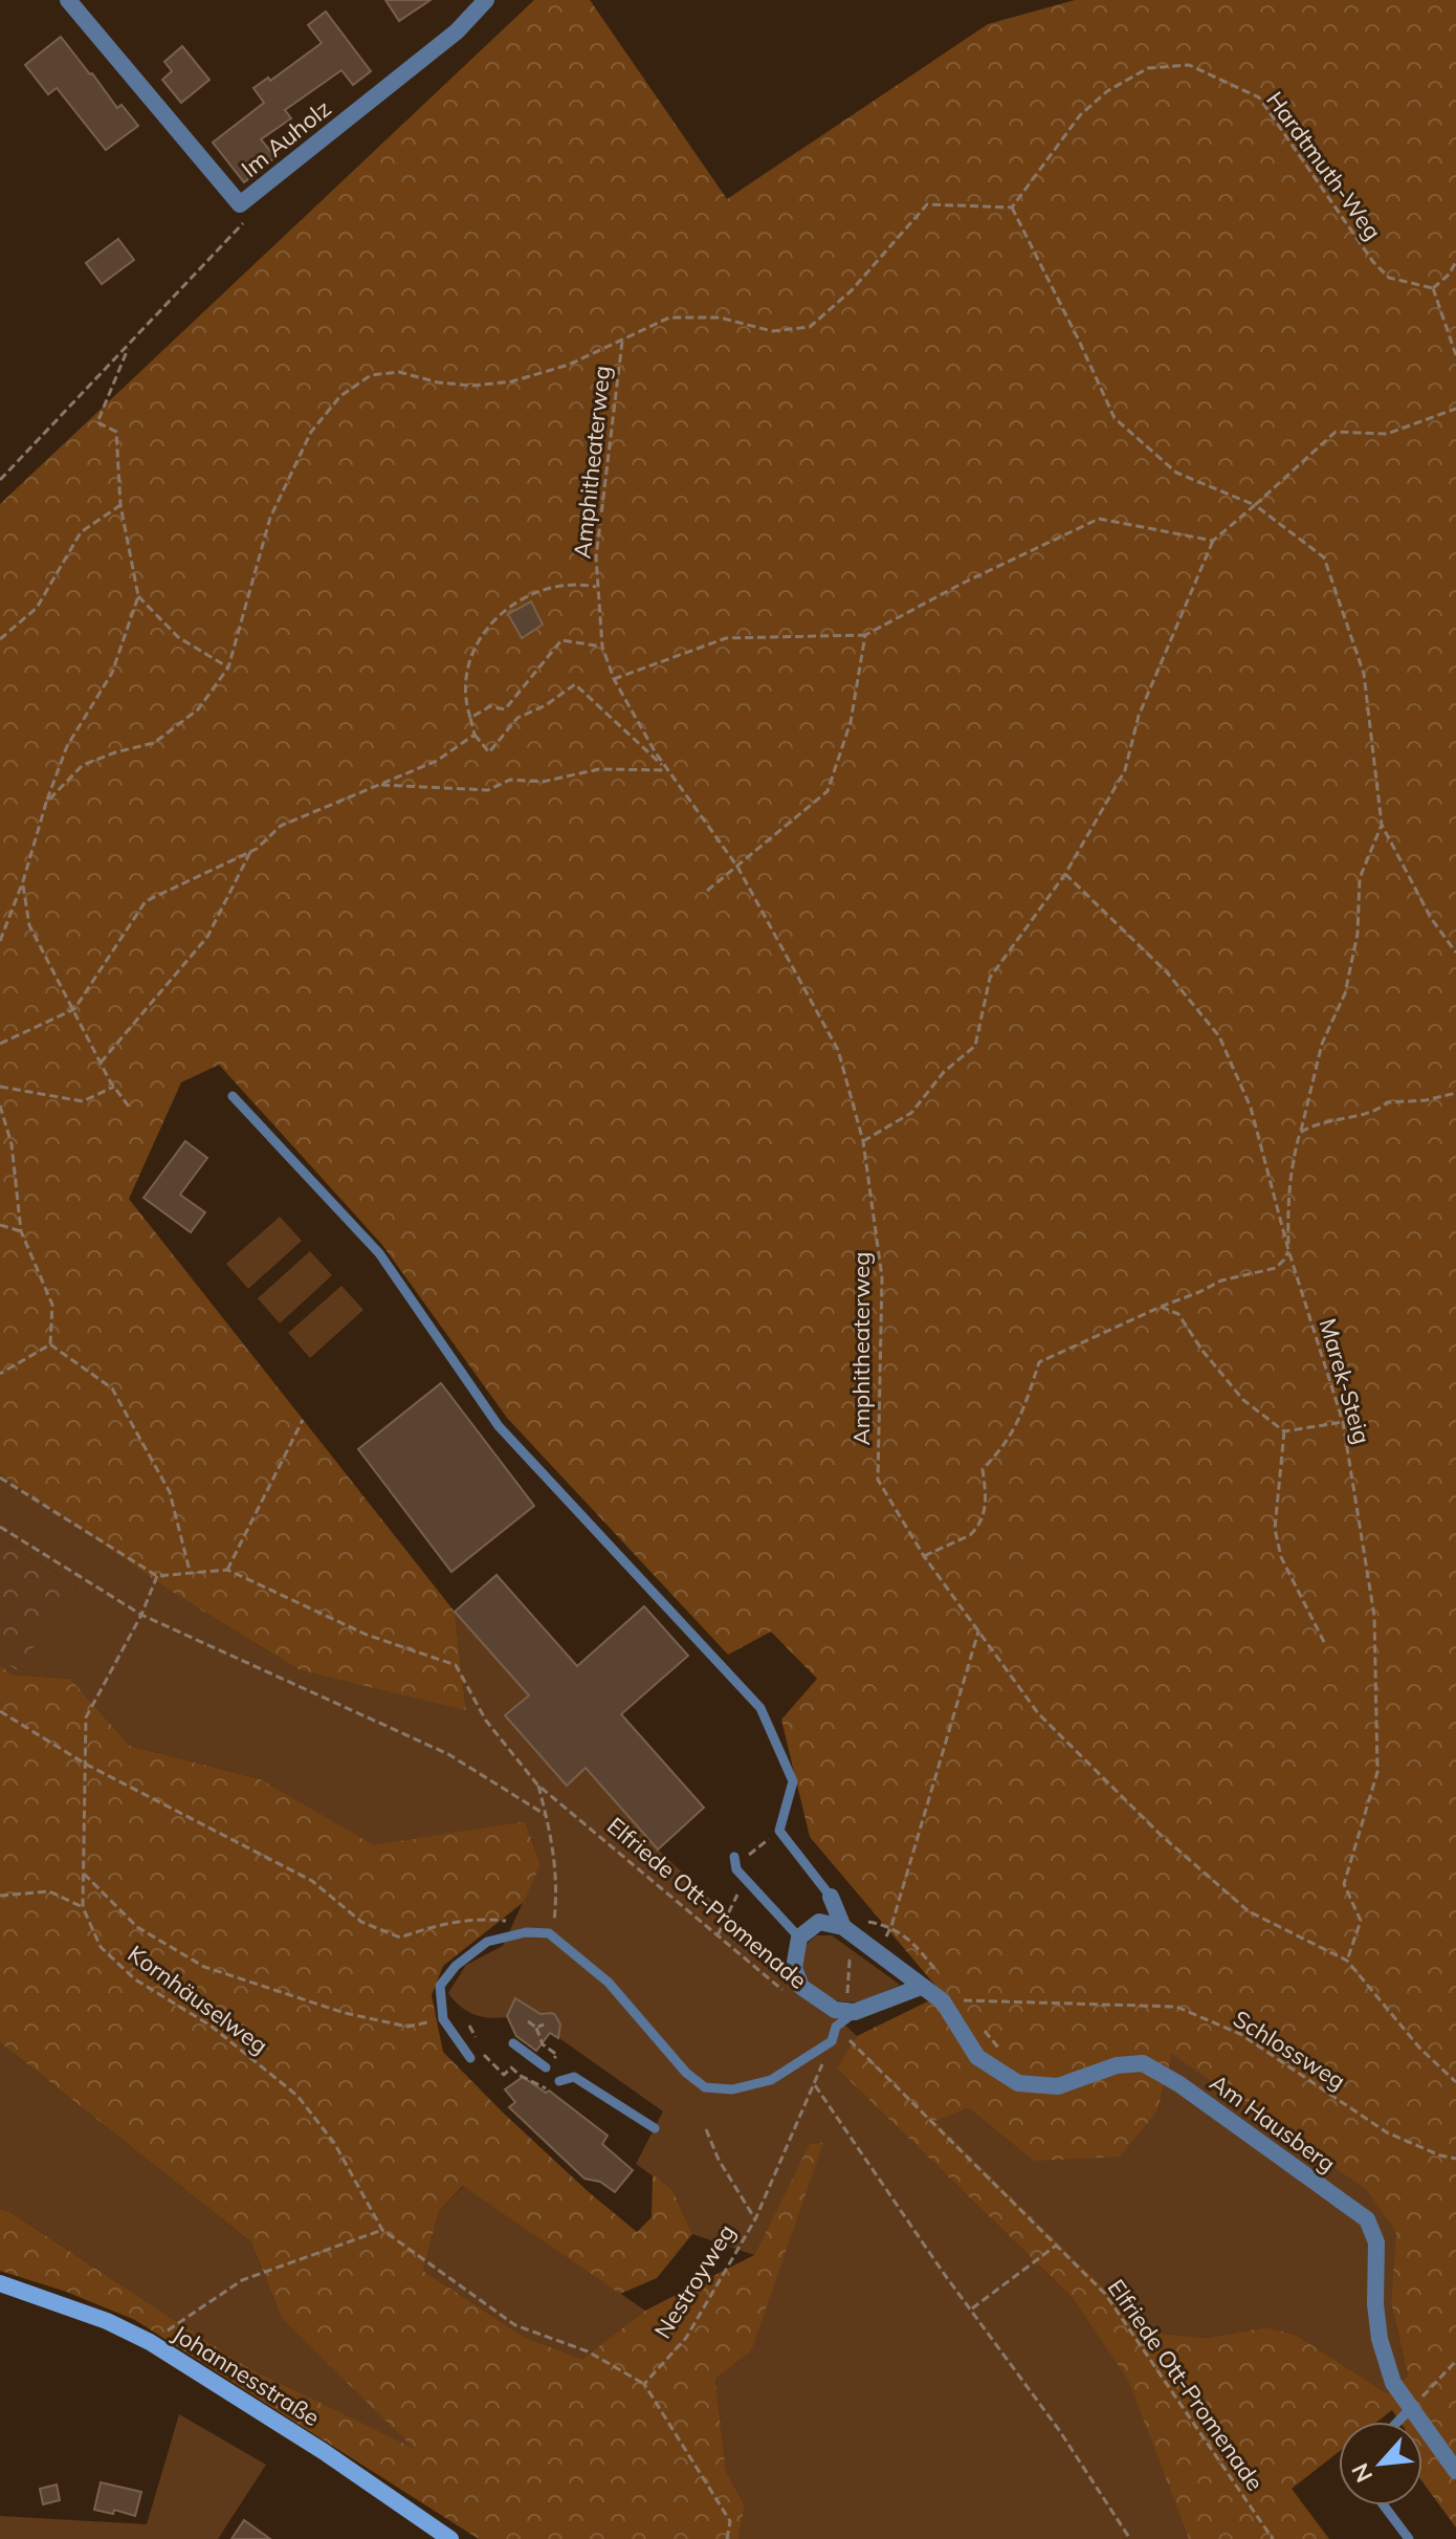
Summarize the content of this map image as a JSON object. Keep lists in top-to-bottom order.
{
  "streets": {
    "main road": ["Johannesstraße"],
    "street": ["Im Auholz", "Am Hausberg"],
    "path": [
      "Hardtmuth-Weg",
      "Amphitheaterweg",
      "Marek-Steig",
      "Elfriede Ott-Promenade",
      "Kornhäuselweg",
      "Schlossweg",
      "Nestroyweg"
    ]
  },
  "crossings": [
    ["Amphitheaterweg", "Marek-Steig"],
    ["Elfriede Ott-Promenade", "Kornhäuselweg"],
    ["Kornhäuselweg", "Nestroyweg"],
    ["Schlossweg", "Am Hausberg"]
  ],
  "north": "bottom left"
}
